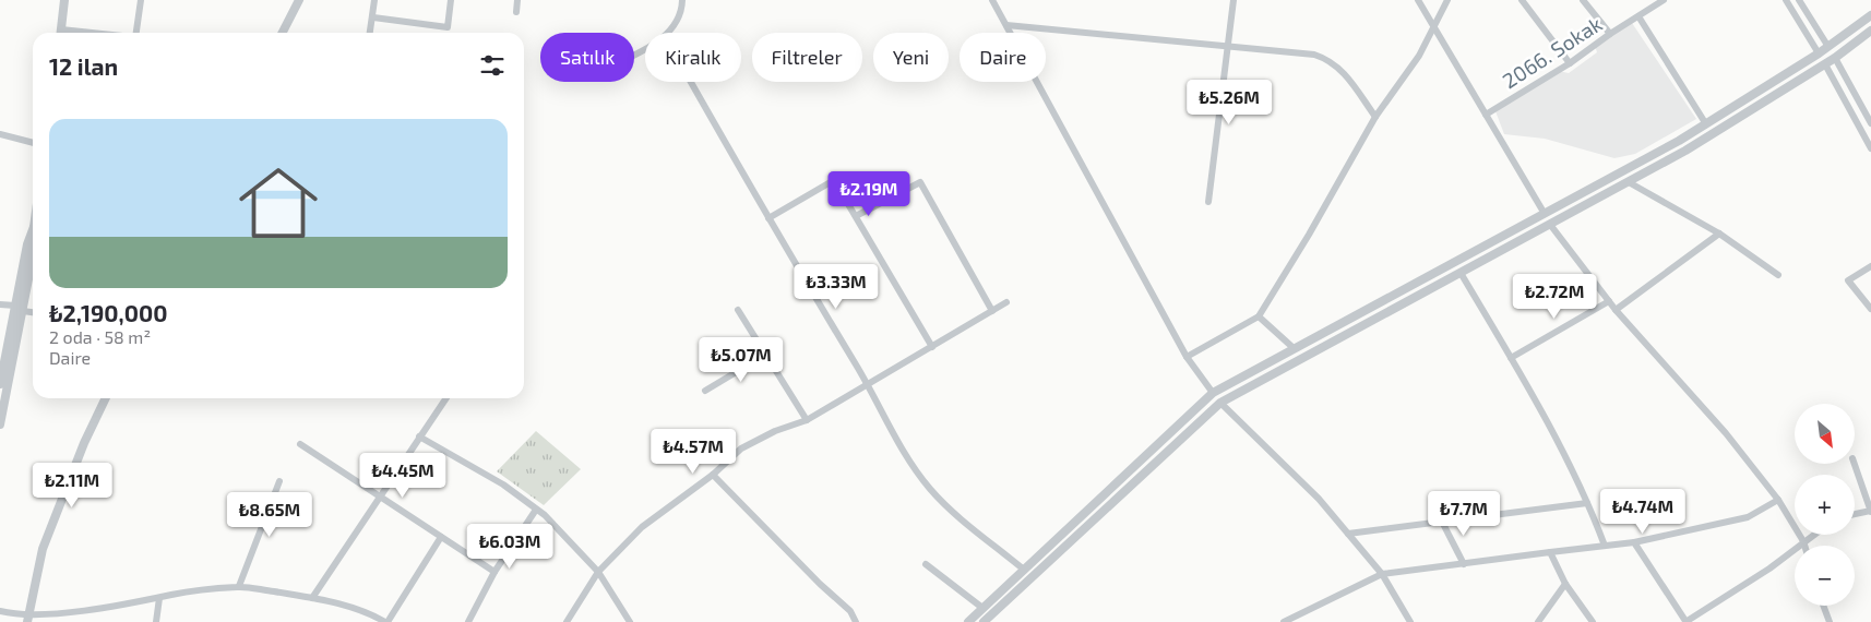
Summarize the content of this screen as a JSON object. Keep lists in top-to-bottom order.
{
  "streets": {
    "street": ["2066. Sokak"]
  },
  "north": "bottom right",
  "page": {
    "chip": [
      "Satılık",
      "Kiralık",
      "Filtreler",
      "Yeni",
      "Daire"
    ],
    "heading": "12 ilan",
    "price": [
      "₺5.26M",
      "₺2.19M",
      "₺3.33M",
      "₺2.72M",
      "₺5.07M",
      "₺4.57M",
      "₺4.45M",
      "₺2.11M",
      "₺4.74M",
      "₺7.7M",
      "₺8.65M",
      "₺6.03M"
    ],
    "list": [
      {
        "name": "₺2,190,000",
        "note": "2 oda · 58 m² · Daire"
      }
    ],
    "map_buttons": ["+", "−"]
  }
}
